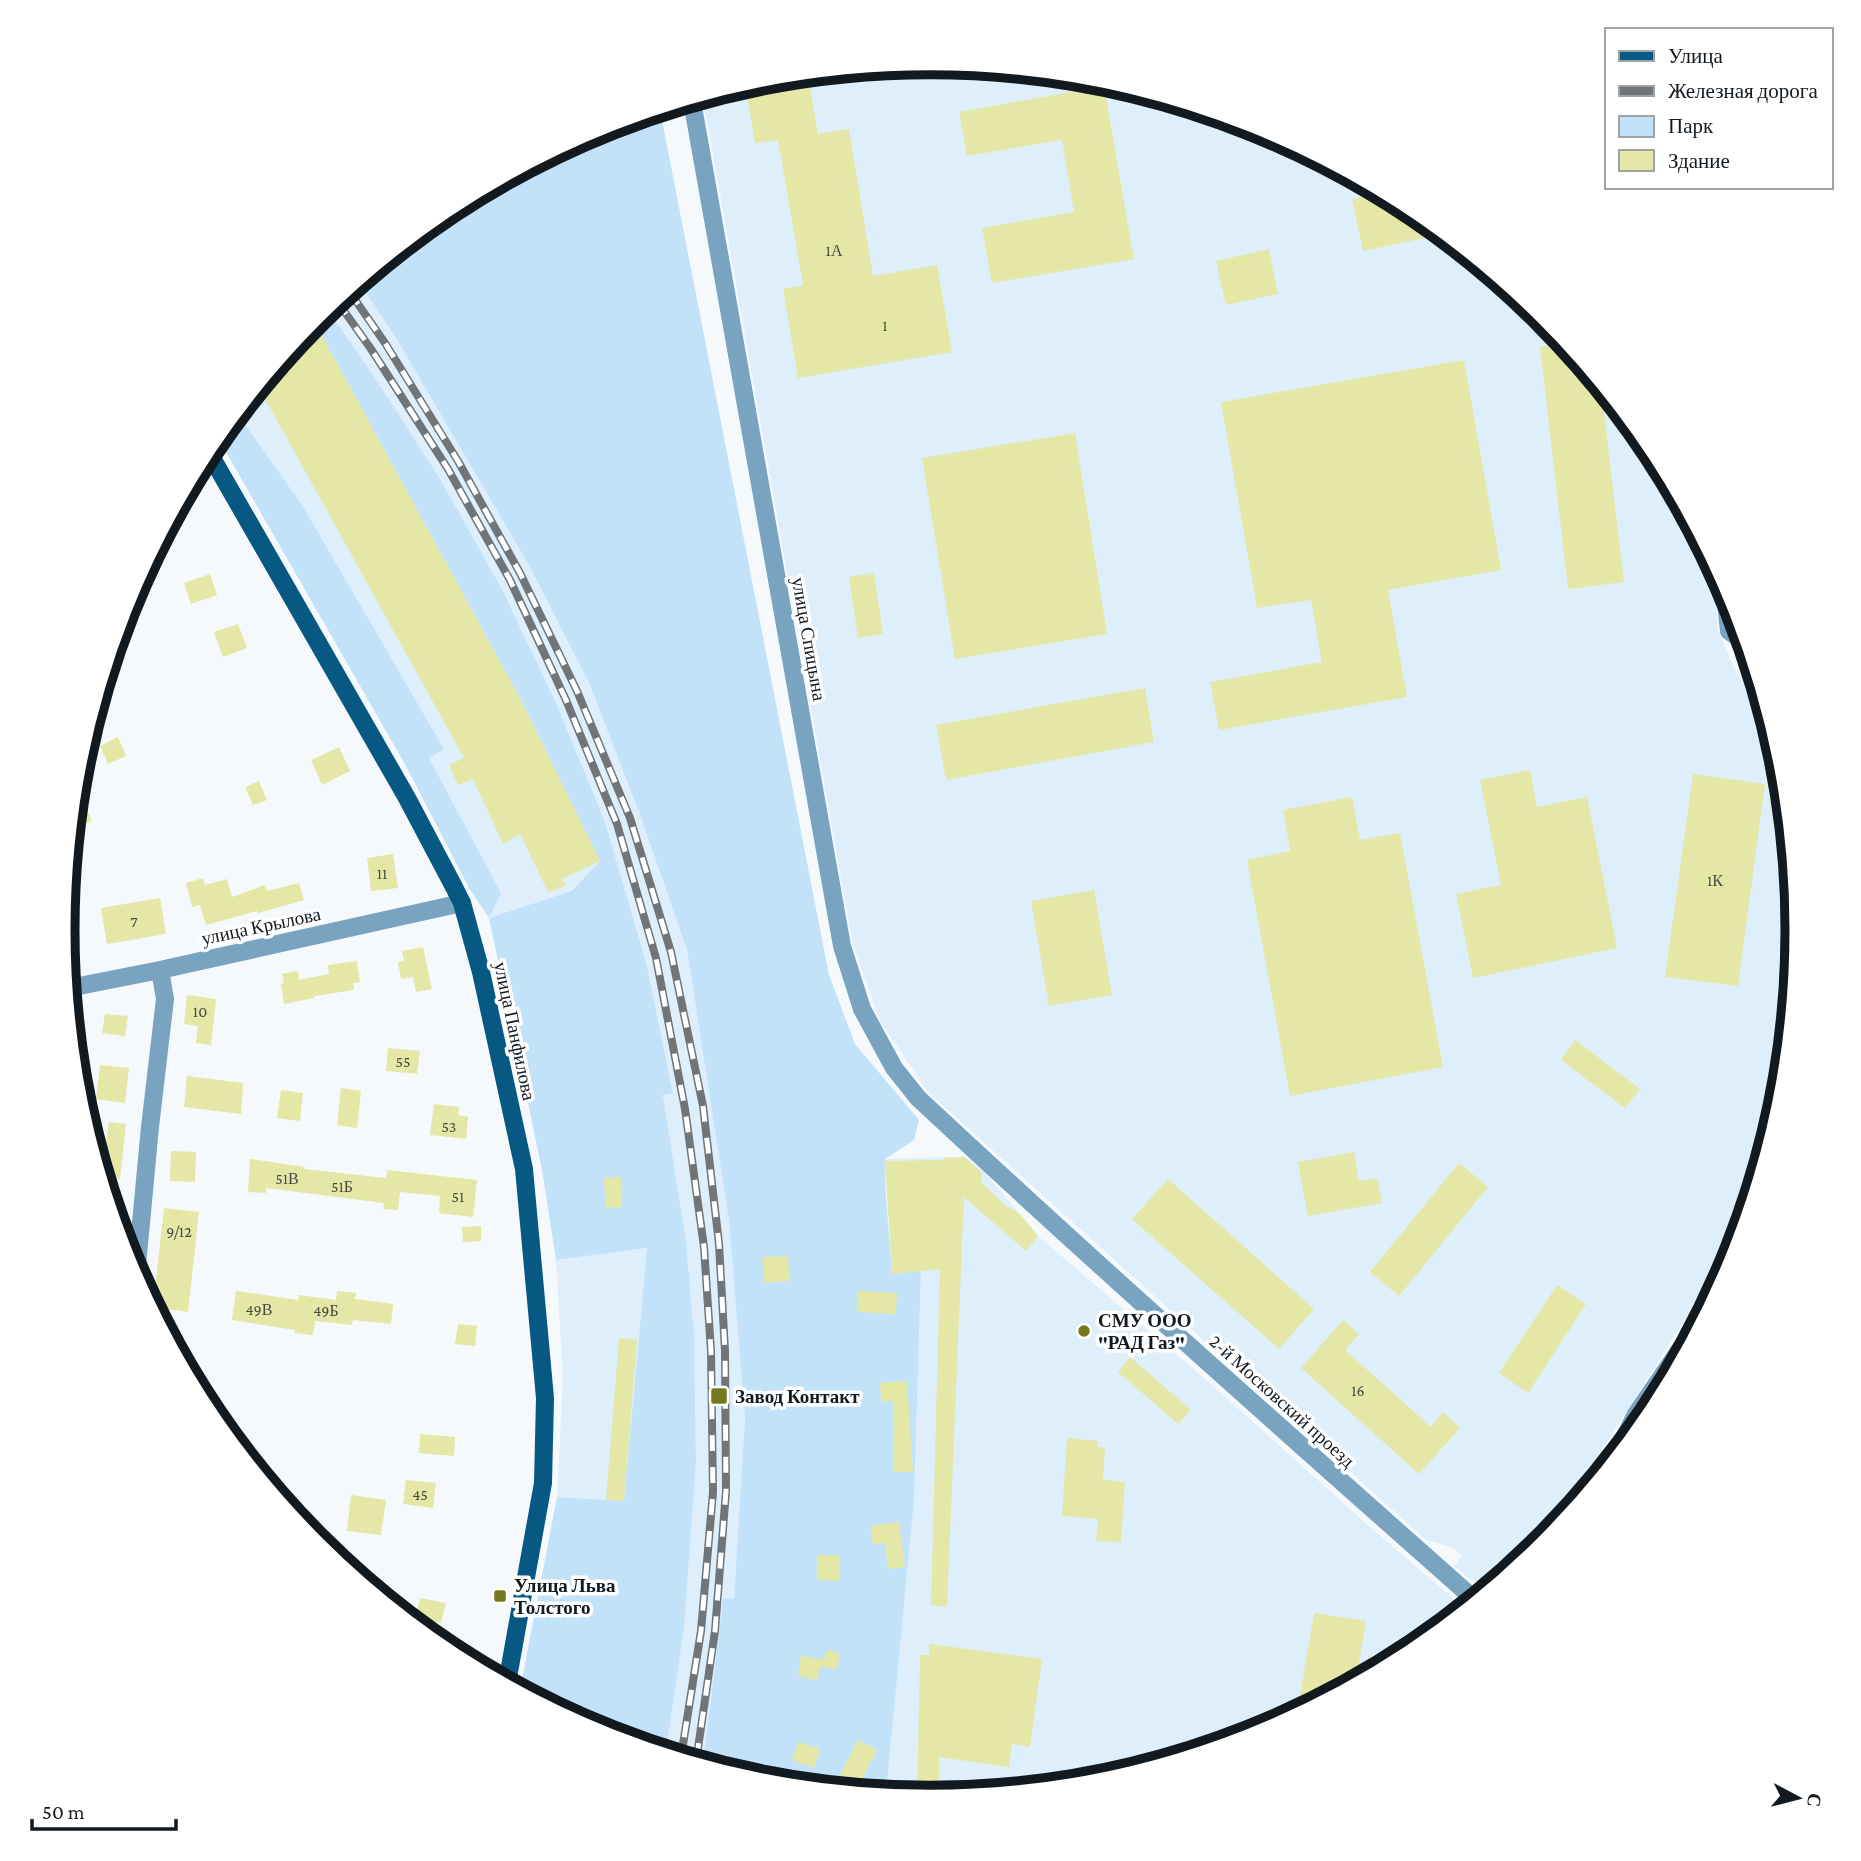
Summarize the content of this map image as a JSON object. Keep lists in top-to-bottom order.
{
  "streets": {
    "main road": ["улица Панфилова"],
    "street": ["улица Спицына", "улица Крылова", "2-й Московский проезд"]
  },
  "crossings": [
    ["улица Спицына", "2-й Московский проезд"],
    ["улица Крылова", "улица Панфилова"]
  ],
  "places": {
    "other": ["СМУ ООО \"РАД Газ\""],
    "transit": ["Завод Контакт", "Улица Льва Толстого"]
  },
  "house_numbers": [
    "1А",
    "1",
    "11",
    "1К",
    "7",
    "10",
    "55",
    "53",
    "51В",
    "51Б",
    "51",
    "9/12",
    "49В",
    "49Б",
    "16",
    "45"
  ],
  "legend": [
    "Улица",
    "Железная дорога",
    "Парк",
    "Здание"
  ],
  "scale_bar": "50 m",
  "north": "right"
}
